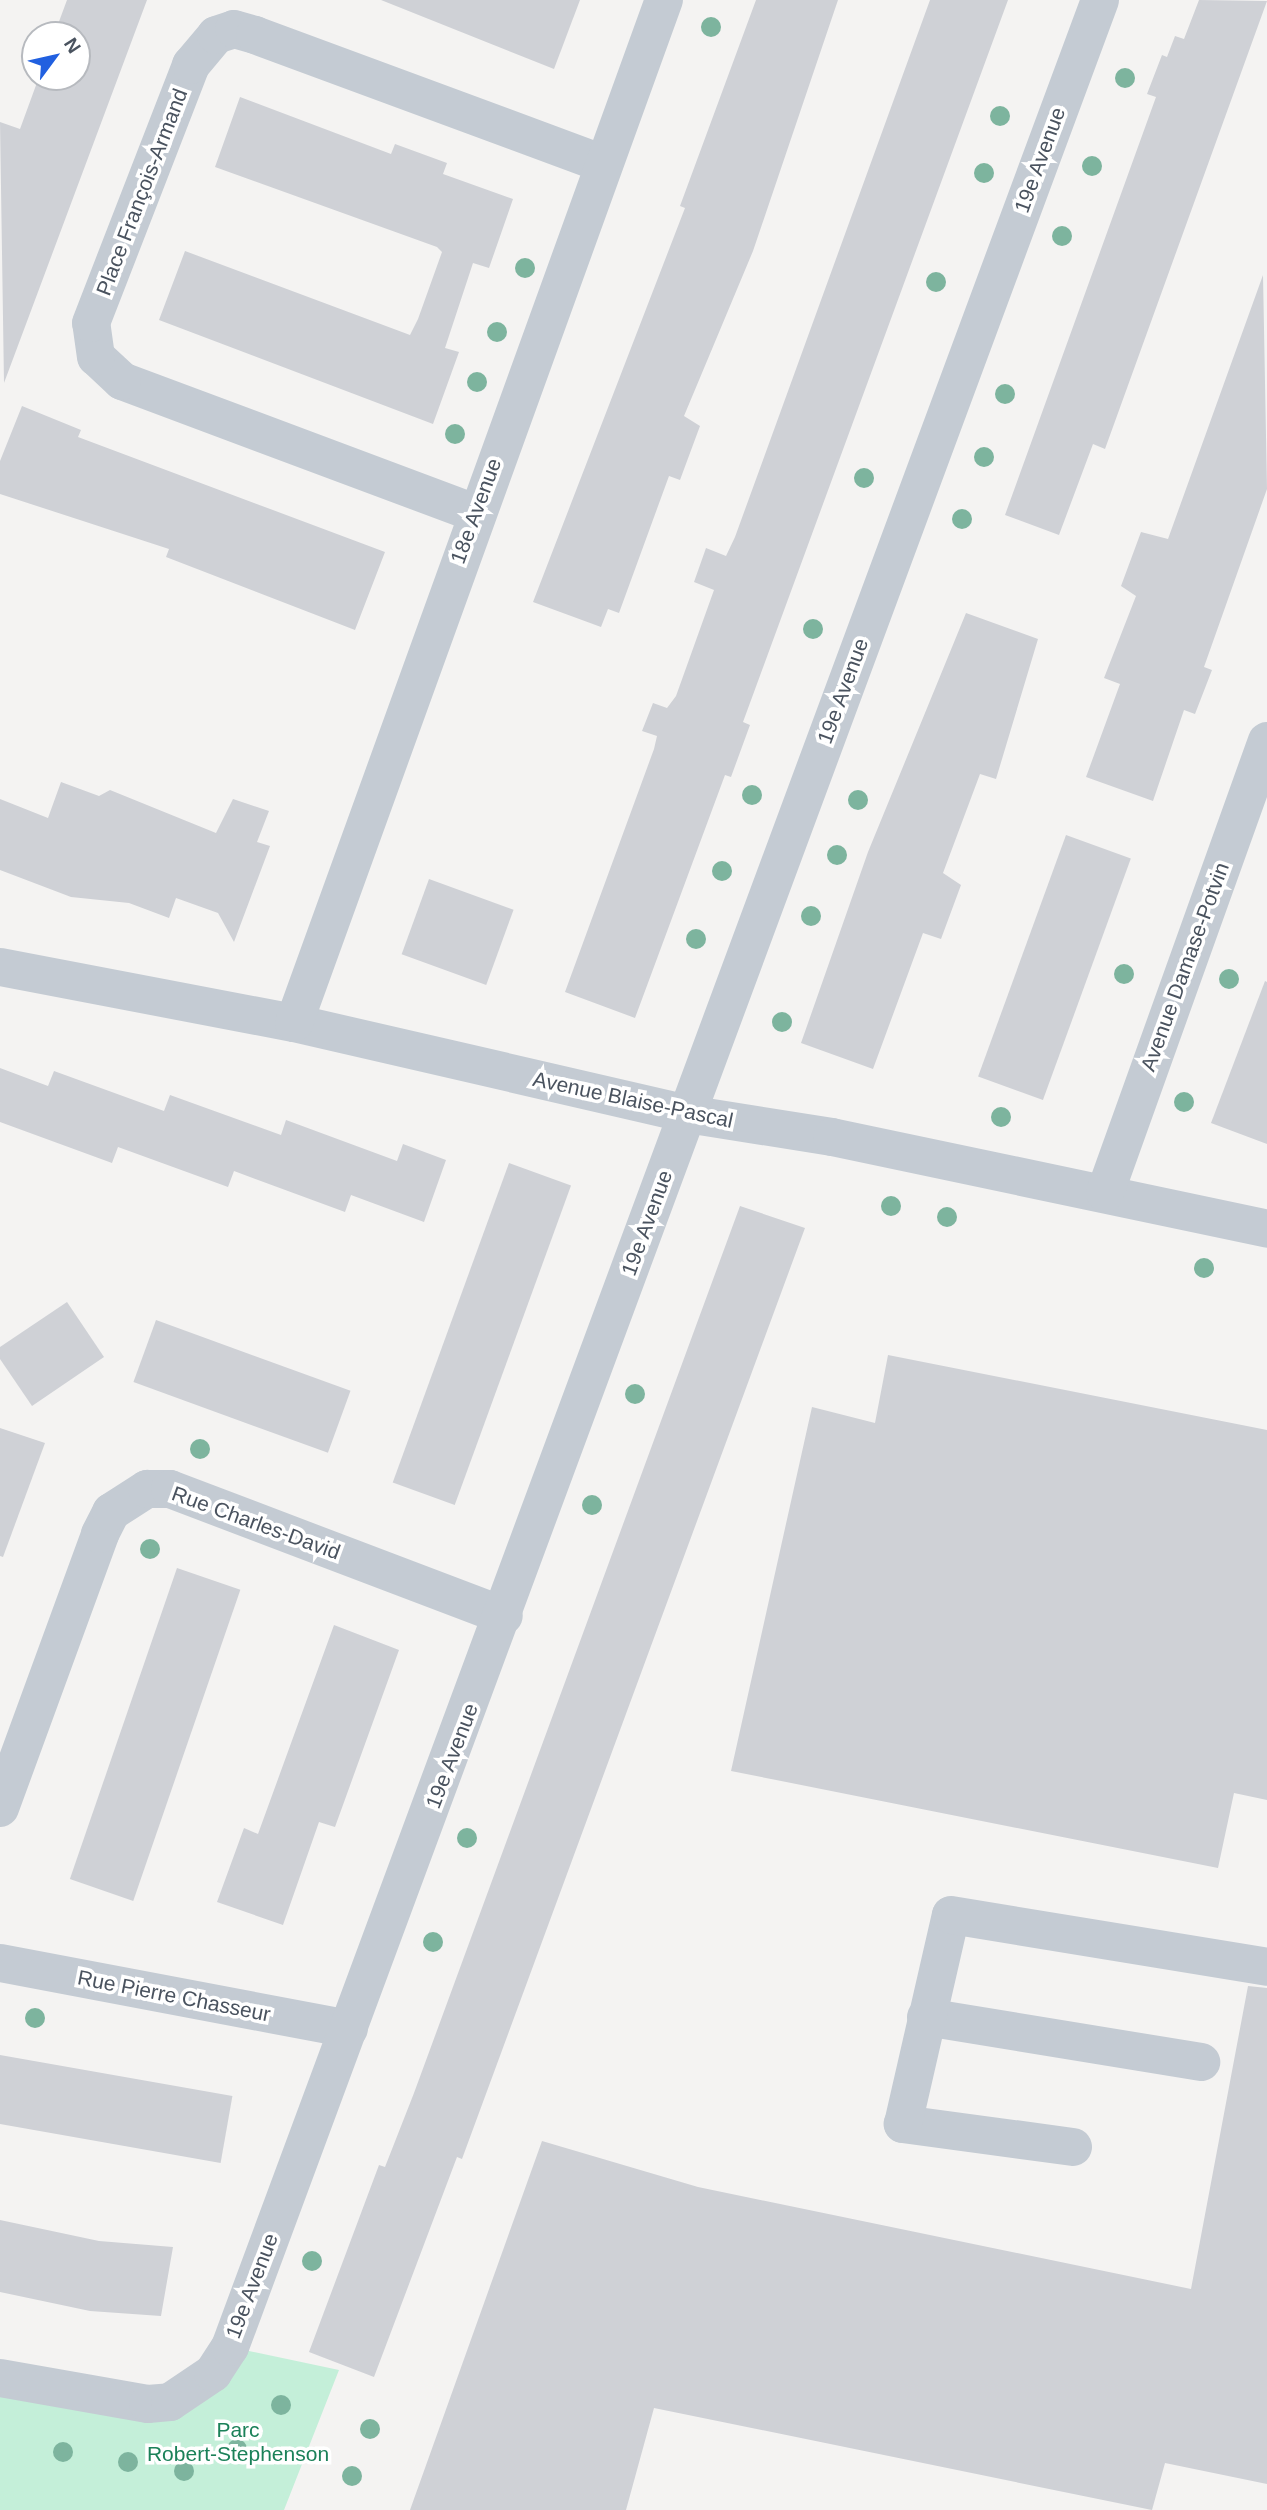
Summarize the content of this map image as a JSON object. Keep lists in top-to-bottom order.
{
  "streets": {
    "street": [
      "19e Avenue",
      "Place François-Armand",
      "18e Avenue",
      "Avenue Damase-Potvin",
      "Avenue Blaise-Pascal",
      "Rue Charles-David",
      "Rue Pierre Chasseur"
    ]
  },
  "crossings": [
    ["19e Avenue", "Avenue Blaise-Pascal"],
    ["19e Avenue", "Rue Charles-David"],
    ["19e Avenue", "Rue Pierre Chasseur"],
    ["Place François-Armand", "18e Avenue"],
    ["18e Avenue", "Avenue Blaise-Pascal"],
    ["Avenue Damase-Potvin", "Avenue Blaise-Pascal"]
  ],
  "parks": ["Parc Robert-Stephenson"],
  "north": "top right"
}
